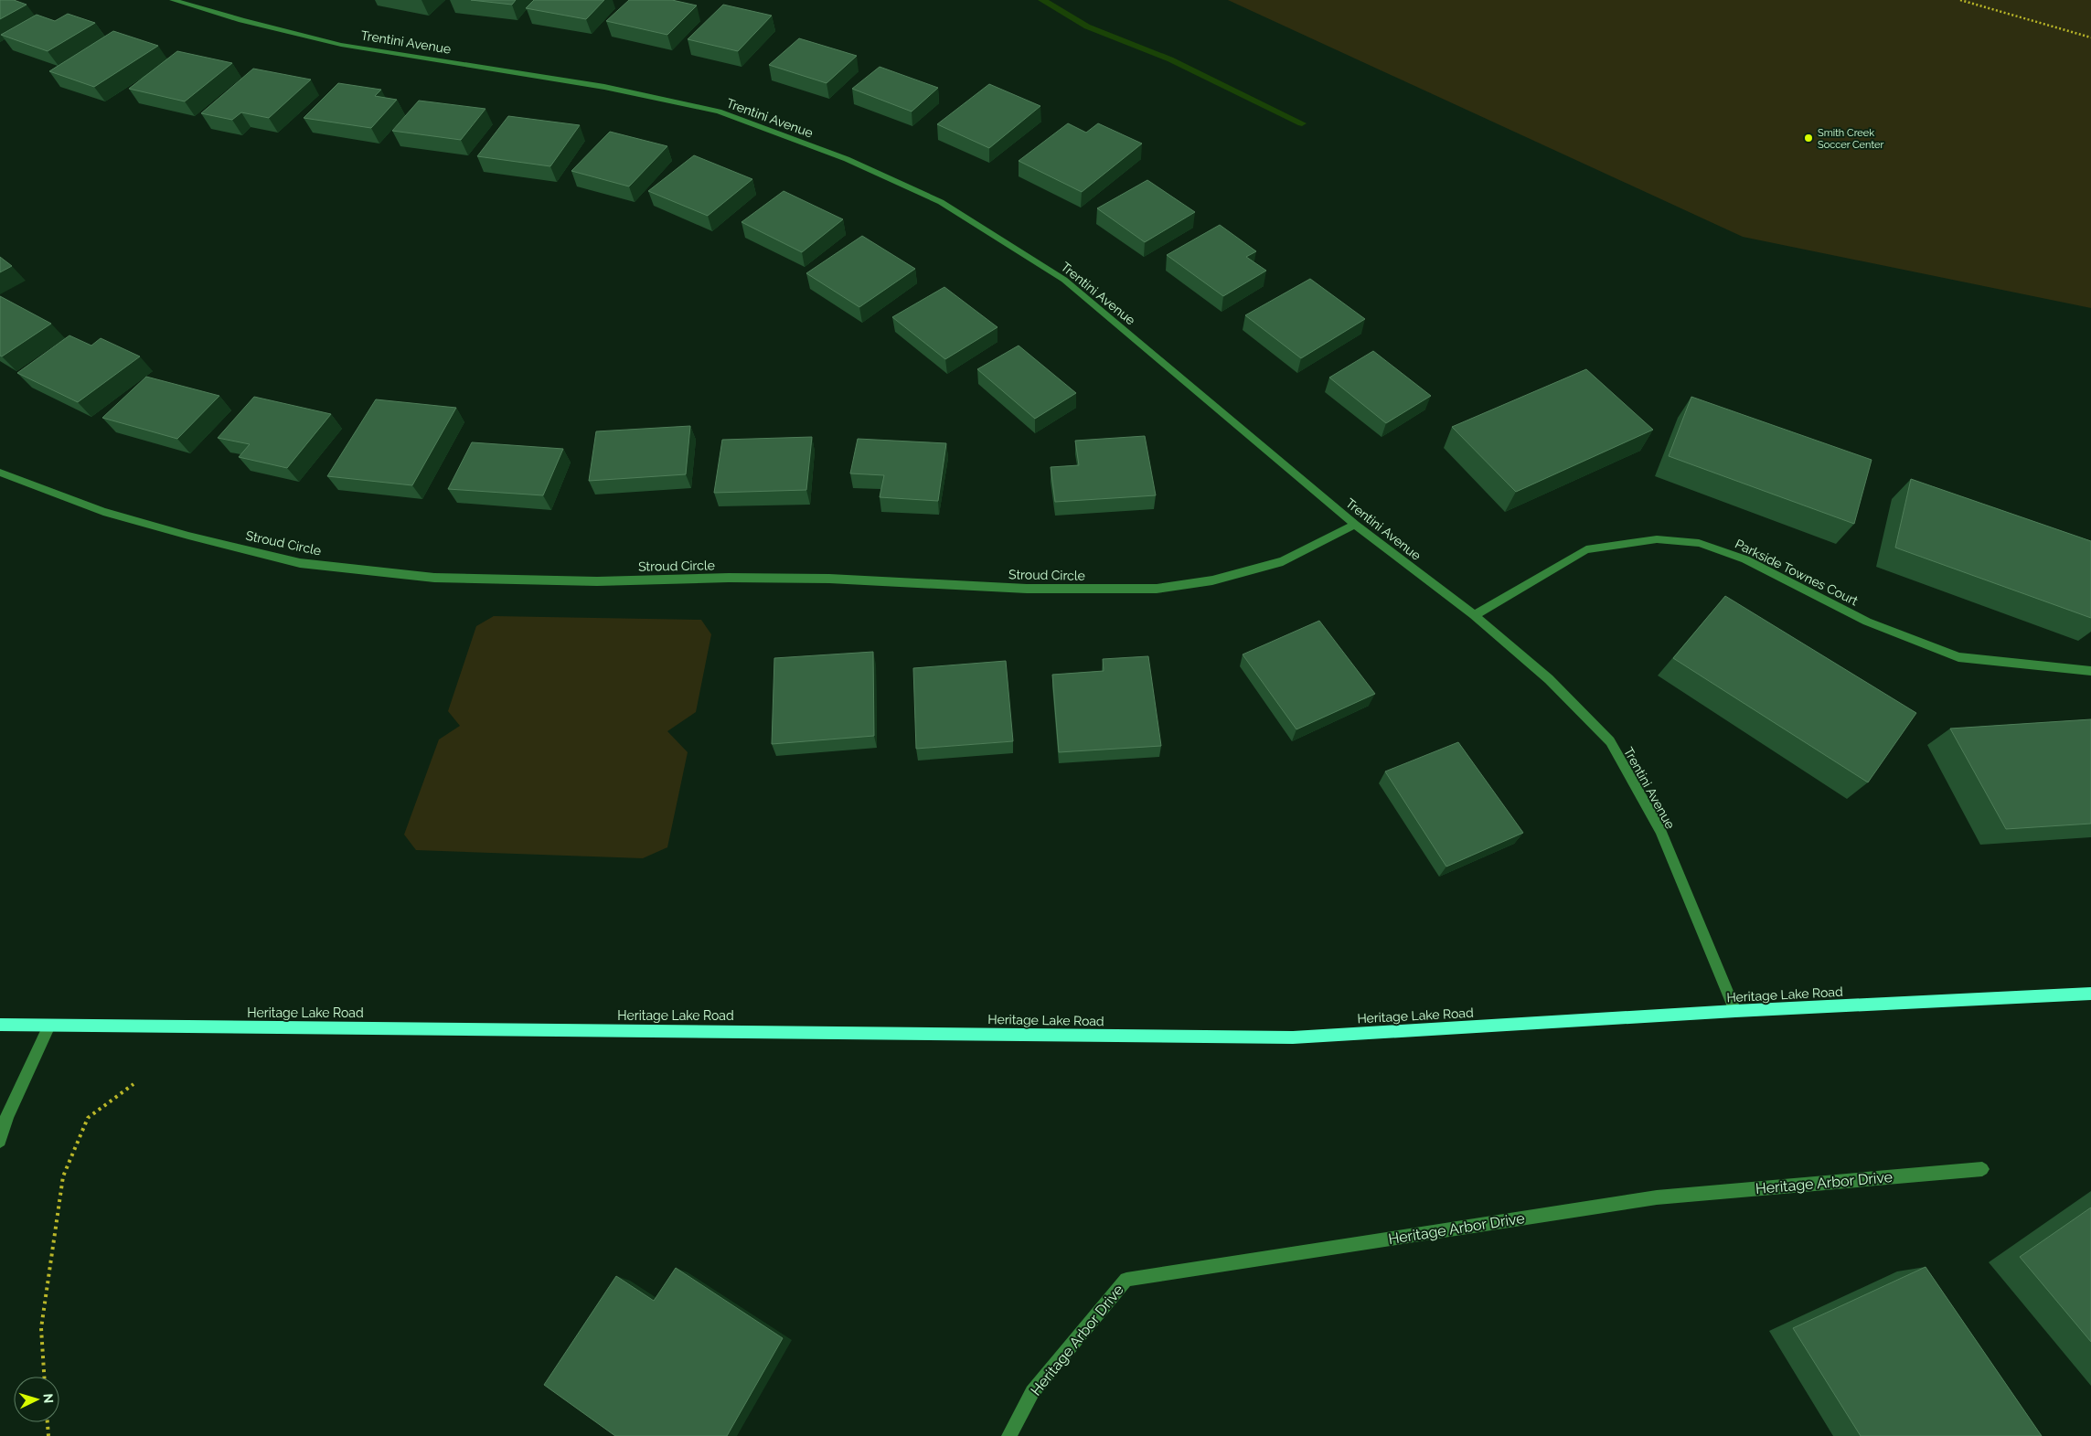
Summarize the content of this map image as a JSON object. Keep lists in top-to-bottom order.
{
  "streets": {
    "main road": ["Heritage Lake Road"],
    "street": [
      "Trentini Avenue",
      "Stroud Circle",
      "Parkside Townes Court",
      "Heritage Arbor Drive"
    ]
  },
  "crossings": [
    ["Trentini Avenue", "Stroud Circle"],
    ["Trentini Avenue", "Parkside Townes Court"],
    ["Trentini Avenue", "Heritage Lake Road"]
  ],
  "places": ["Smith Creek Soccer Center"],
  "north": "right"
}
